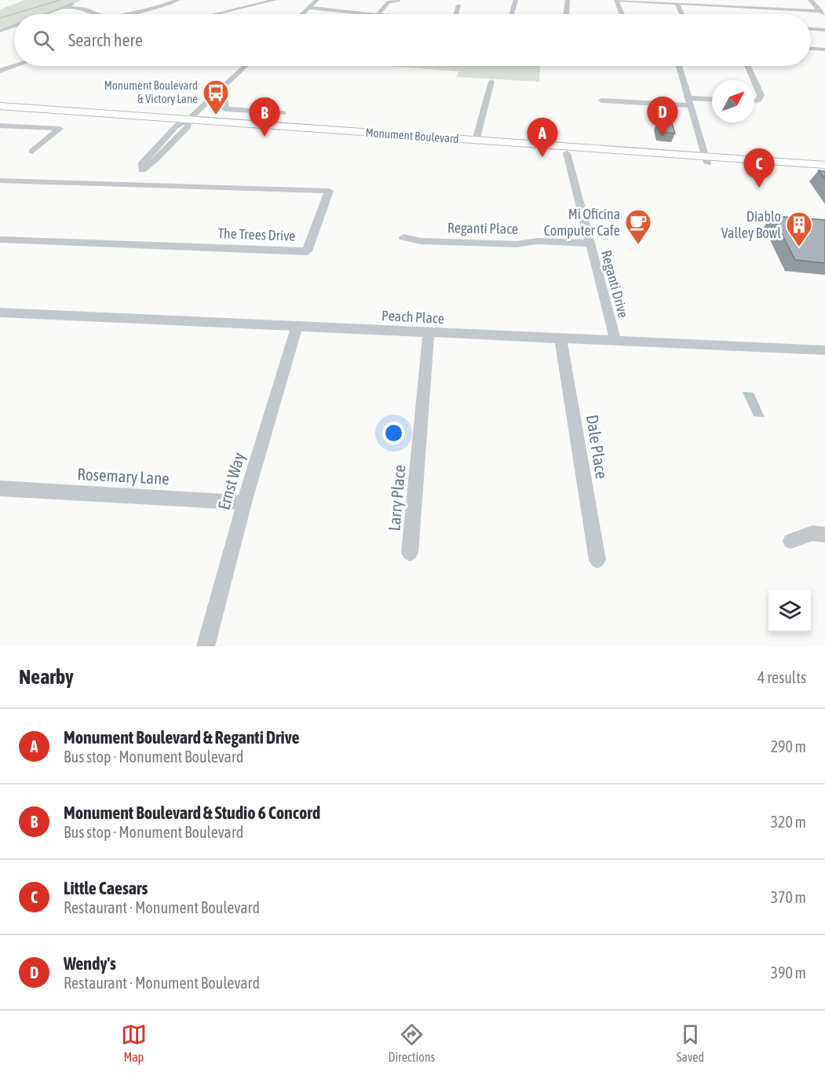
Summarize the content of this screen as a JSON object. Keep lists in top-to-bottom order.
{
  "streets": {
    "main road": ["Monument Boulevard"],
    "street": [
      "Reganti Place",
      "The Trees Drive",
      "Reganti Drive",
      "Peach Place",
      "Dale Place",
      "Rosemary Lane",
      "Ernst Way",
      "Larry Place"
    ]
  },
  "crossings": [
    ["Monument Boulevard", "Reganti Drive"],
    ["Reganti Place", "Reganti Drive"],
    ["Reganti Drive", "Peach Place"],
    ["Peach Place", "Dale Place"],
    ["Peach Place", "Ernst Way"],
    ["Peach Place", "Larry Place"],
    ["Rosemary Lane", "Ernst Way"]
  ],
  "places": {
    "bus stop": ["Monument Boulevard & Victory Lane"],
    "cafe": ["Mi Oficina Computer Cafe"],
    "building": ["Diablo Valley Bowl"]
  },
  "north": "top right",
  "page": {
    "search": "Search here",
    "pins": [
      "D",
      "B",
      "A",
      "C"
    ],
    "heading": ["Nearby", "4 results"],
    "list": [
      {
        "mark": "A",
        "name": "Monument Boulevard & Reganti Drive",
        "note": "Bus stop · Monument Boulevard",
        "value": "290 m"
      },
      {
        "mark": "B",
        "name": "Monument Boulevard & Studio 6 Concord",
        "note": "Bus stop · Monument Boulevard",
        "value": "320 m"
      },
      {
        "mark": "C",
        "name": "Little Caesars",
        "note": "Restaurant · Monument Boulevard",
        "value": "370 m"
      },
      {
        "mark": "D",
        "name": "Wendy's",
        "note": "Restaurant · Monument Boulevard",
        "value": "390 m"
      }
    ],
    "nav": ["Map", "Directions", "Saved"]
  }
}
